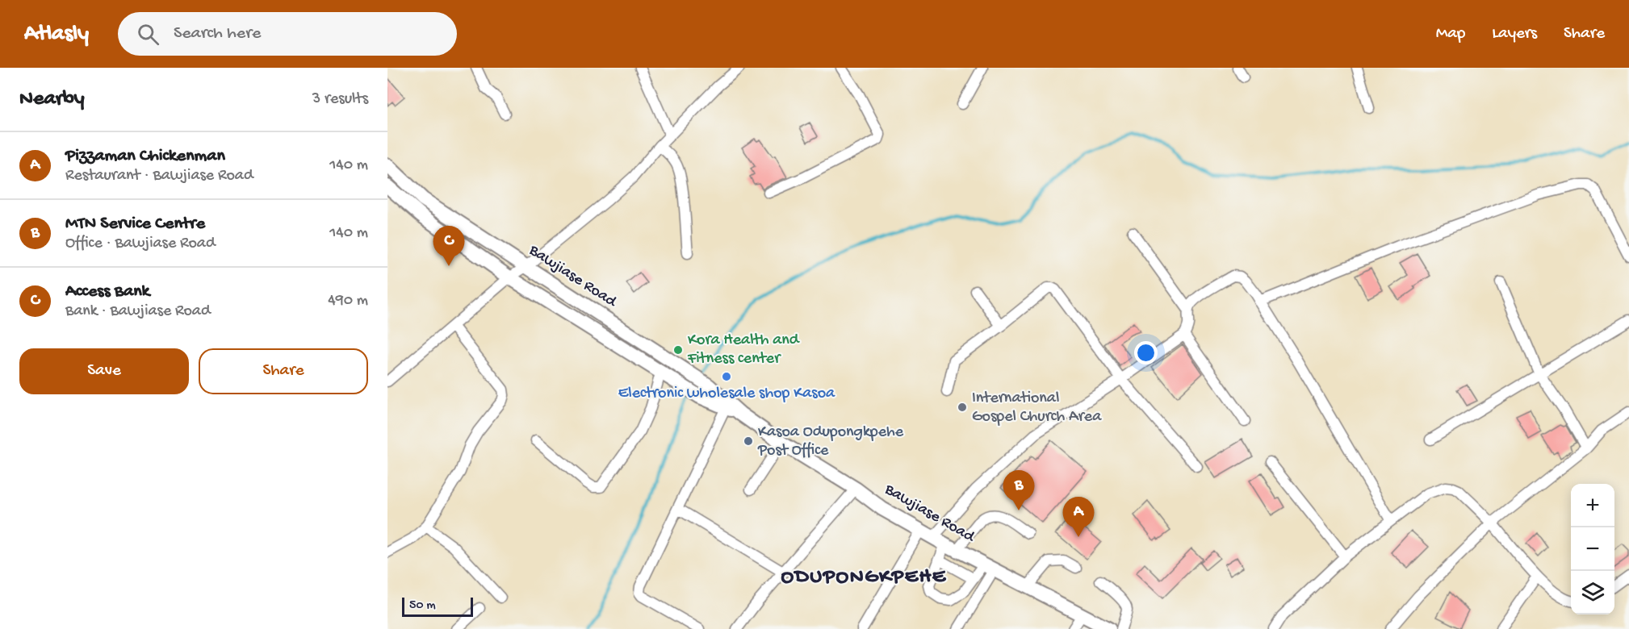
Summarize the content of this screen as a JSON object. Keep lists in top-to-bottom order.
{
  "streets": {
    "main road": ["Bawjiase Road"]
  },
  "districts": ["ODUPONGKPEHE"],
  "places": [
    "Kora Health and Fitness center",
    "Electronic wholesale shop Kasoa",
    "International Gospel Church Area",
    "Kasoa Odupongkpehe Post Office"
  ],
  "scale_bar": "50 m",
  "page": {
    "header": "Atlasly",
    "search": "Search here",
    "nav": ["Map", "Layers", "Share"],
    "heading": ["Nearby", "3 results"],
    "list": [
      {
        "mark": "A",
        "name": "Pizzaman Chickenman",
        "note": "Restaurant · Bawjiase Road",
        "value": "140 m"
      },
      {
        "mark": "B",
        "name": "MTN Service Centre",
        "note": "Office · Bawjiase Road",
        "value": "140 m"
      },
      {
        "mark": "C",
        "name": "Access Bank",
        "note": "Bank · Bawjiase Road",
        "value": "490 m"
      }
    ],
    "pins": ["C", "B", "A"],
    "buttons": ["Save", "Share"],
    "map_buttons": ["+", "−"],
    "scale": "50 m"
  }
}
